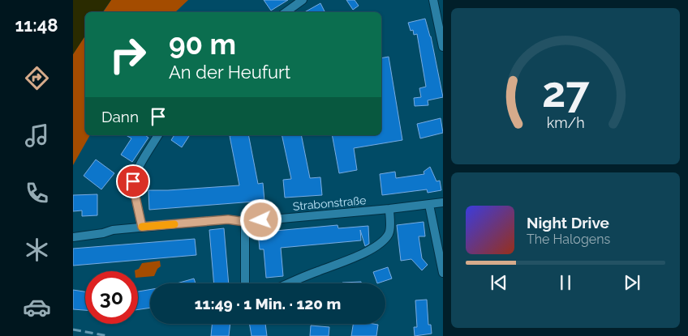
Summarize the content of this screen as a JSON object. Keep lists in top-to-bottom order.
{
  "streets": {
    "street": ["Strabonstraße"]
  },
  "page": {
    "tabs": "11:48",
    "turn": ["90 m", "An der Heufurt"],
    "then": "Dann",
    "song": ["Night Drive", "The Halogens"],
    "limit": "30",
    "trip": "11:49 · 1 Min. · 120 m",
    "gauge": ["27", "km/h"]
  }
}
